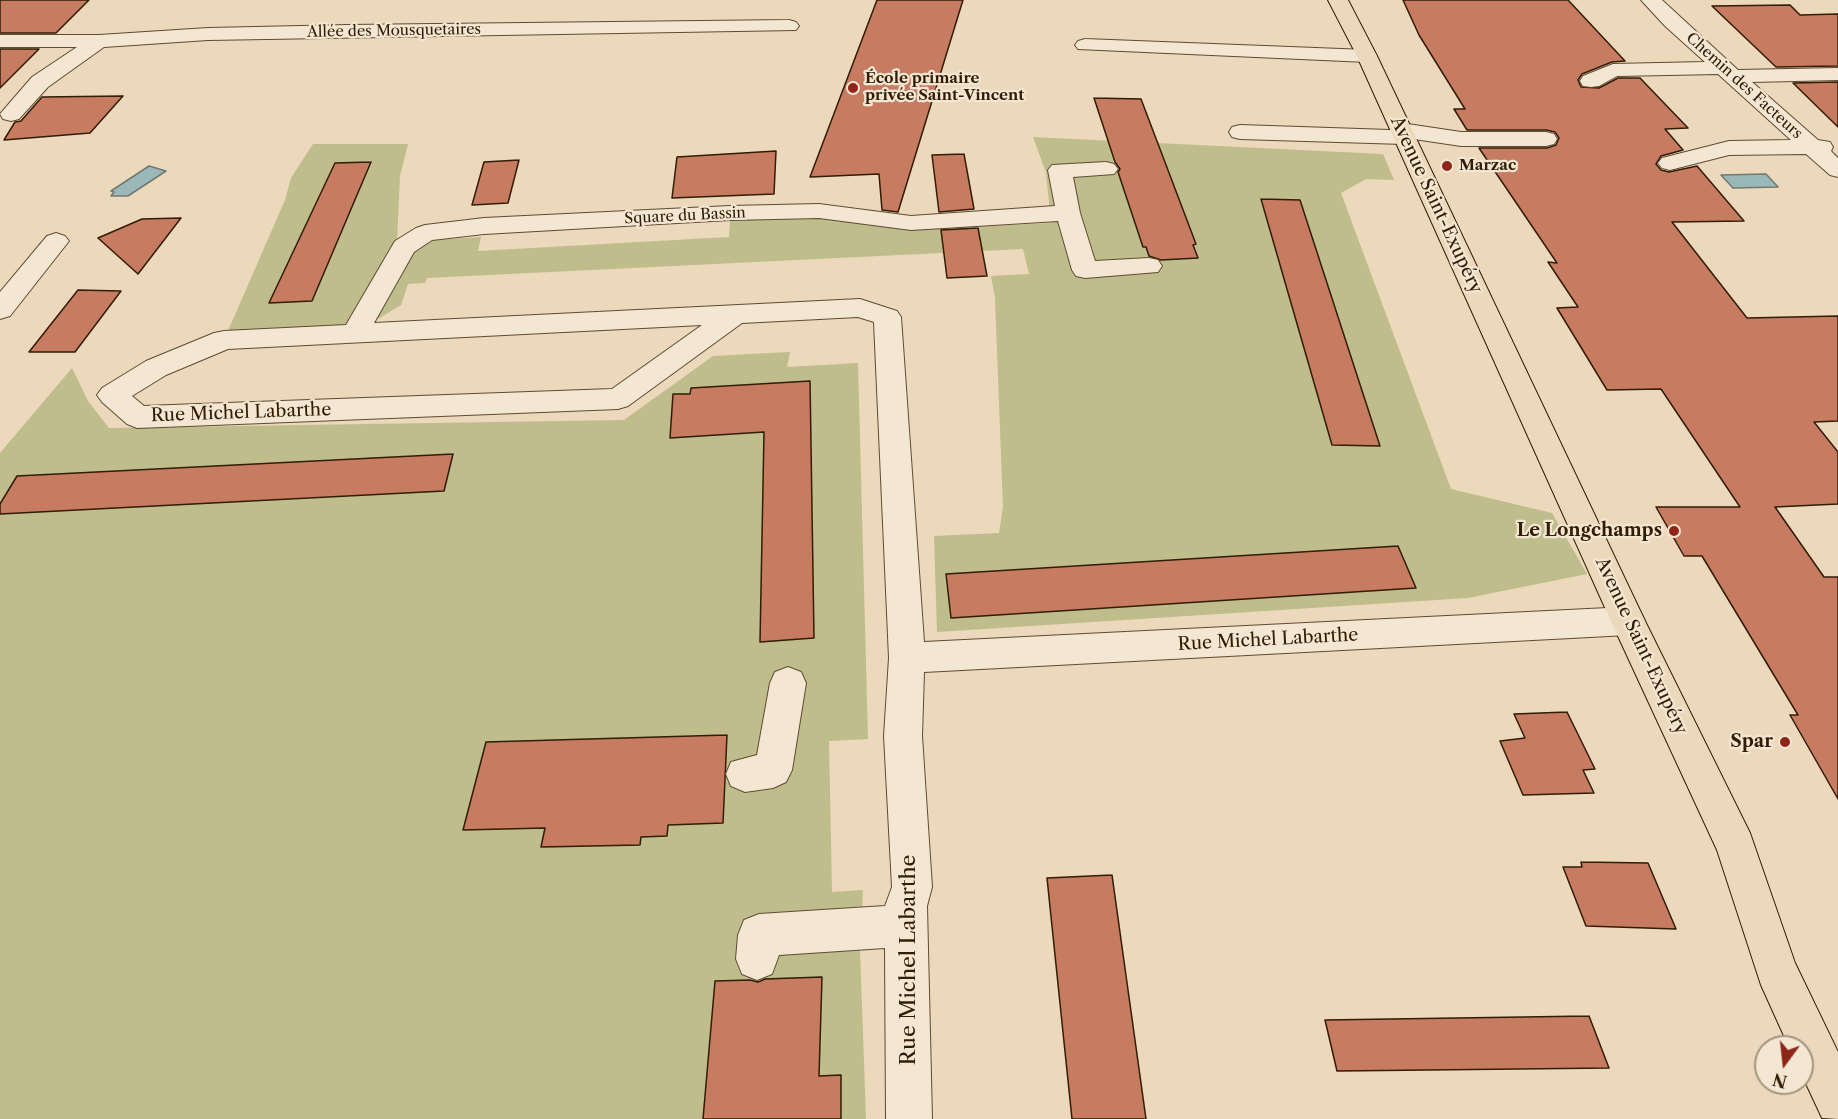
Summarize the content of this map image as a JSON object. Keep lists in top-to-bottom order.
{
  "streets": {
    "main road": ["Avenue Saint-Exupéry"],
    "street": [
      "Allée des Mousquetaires",
      "Chemin des Facteurs",
      "Square du Bassin",
      "Rue Michel Labarthe"
    ]
  },
  "crossings": [
    ["Avenue Saint-Exupéry", "Rue Michel Labarthe"],
    ["Square du Bassin", "Rue Michel Labarthe"]
  ],
  "places": [
    "École primaire privée Saint-Vincent",
    "Marzac",
    "Le Longchamps",
    "Spar"
  ],
  "north": "bottom"
}
